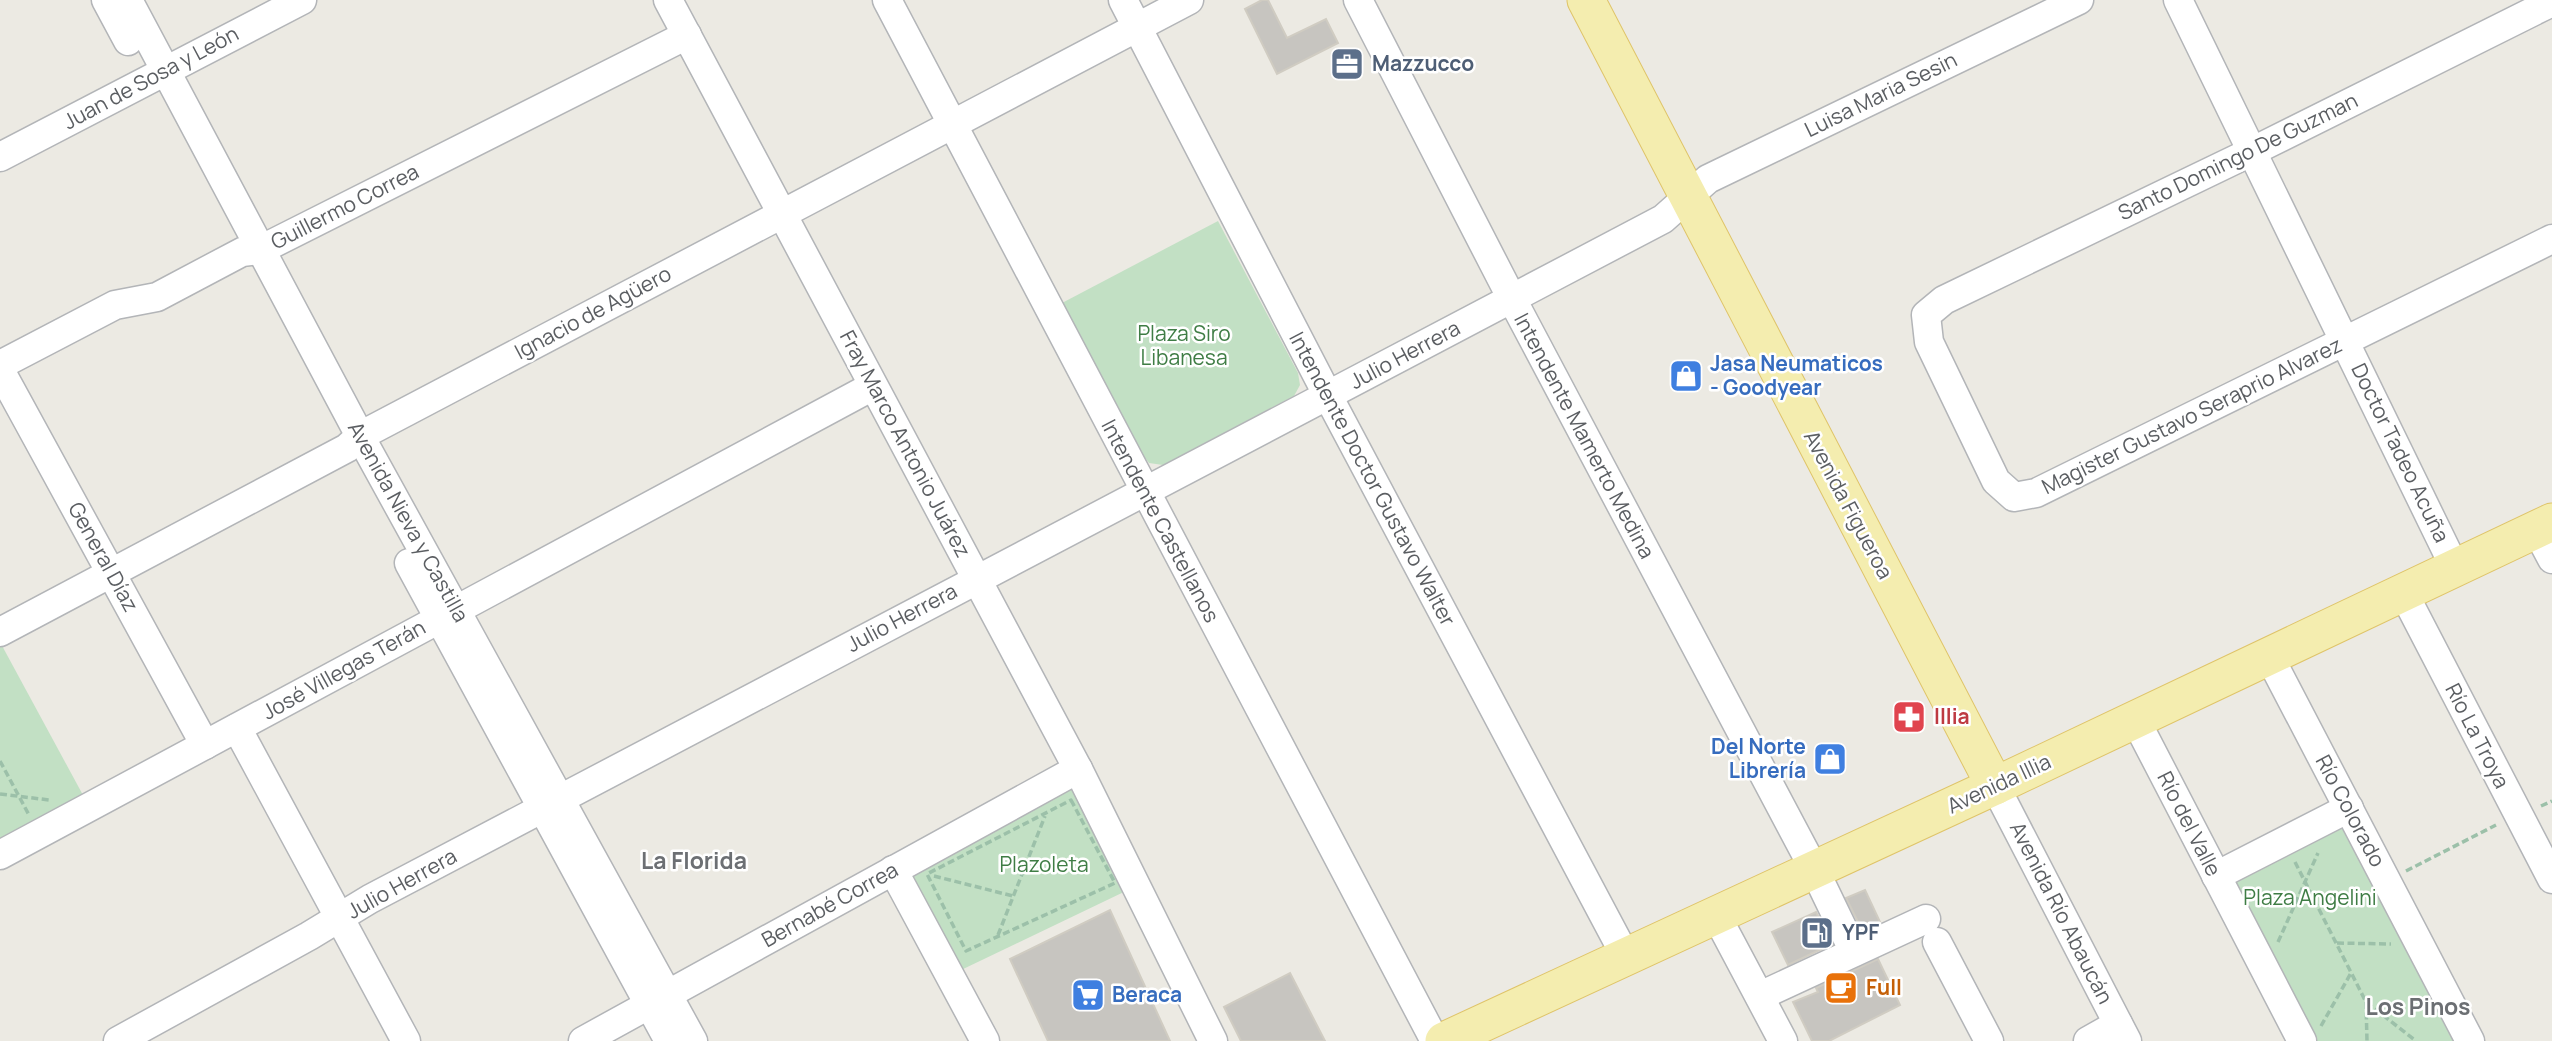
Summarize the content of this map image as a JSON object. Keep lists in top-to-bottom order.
{
  "streets": {
    "main road": ["Avenida Figueroa", "Avenida Illia"],
    "street": [
      "Juan de Sosa y León",
      "Luisa Maria Sesin",
      "Santo Domingo De Guzman",
      "Guillermo Correa",
      "Ignacio de Agüero",
      "Julio Herrera",
      "Magister Gustavo Seraprio Alvarez",
      "Intendente Mamerto Medina",
      "Fray Marco Antonio Juárez",
      "Doctor Tadeo Acuña",
      "Intendente Doctor Gustavo Walter",
      "Intendente Castellanos",
      "Avenida Nieva y Castilla",
      "General Díaz",
      "José Villegas Terán",
      "Río La Troya",
      "Río Colorado",
      "Río del Valle",
      "Bernabé Correa",
      "Avenida Río Abaucán"
    ]
  },
  "crossings": [
    ["Juan de Sosa y León", "Avenida Nieva y Castilla"],
    ["Luisa Maria Sesin", "Julio Herrera"],
    ["Luisa Maria Sesin", "Avenida Figueroa"],
    ["Santo Domingo De Guzman", "Magister Gustavo Seraprio Alvarez"],
    ["Santo Domingo De Guzman", "Doctor Tadeo Acuña"],
    ["Guillermo Correa", "Fray Marco Antonio Juárez"],
    ["Guillermo Correa", "Avenida Nieva y Castilla"],
    ["Guillermo Correa", "General Díaz"],
    ["Ignacio de Agüero", "Fray Marco Antonio Juárez"],
    ["Ignacio de Agüero", "Intendente Doctor Gustavo Walter"],
    ["Ignacio de Agüero", "Intendente Castellanos"],
    ["Ignacio de Agüero", "Avenida Nieva y Castilla"],
    ["Ignacio de Agüero", "General Díaz"],
    ["Julio Herrera", "Intendente Mamerto Medina"],
    ["Julio Herrera", "Fray Marco Antonio Juárez"],
    ["Julio Herrera", "Intendente Doctor Gustavo Walter"],
    ["Julio Herrera", "Avenida Figueroa"],
    ["Julio Herrera", "Intendente Castellanos"],
    ["Julio Herrera", "Avenida Nieva y Castilla"],
    ["Magister Gustavo Seraprio Alvarez", "Doctor Tadeo Acuña"],
    ["Intendente Mamerto Medina", "Avenida Illia"],
    ["Fray Marco Antonio Juárez", "José Villegas Terán"],
    ["Fray Marco Antonio Juárez", "Bernabé Correa"],
    ["Doctor Tadeo Acuña", "Avenida Illia"],
    ["Intendente Doctor Gustavo Walter", "Avenida Illia"],
    ["Avenida Figueroa", "Avenida Illia"],
    ["Avenida Figueroa", "Avenida Río Abaucán"],
    ["Intendente Castellanos", "Avenida Illia"],
    ["Avenida Nieva y Castilla", "José Villegas Terán"],
    ["Avenida Nieva y Castilla", "Bernabé Correa"],
    ["General Díaz", "José Villegas Terán"],
    ["Río La Troya", "Avenida Illia"],
    ["Avenida Illia", "Río Colorado"],
    ["Avenida Illia", "Río del Valle"],
    ["Avenida Illia", "Avenida Río Abaucán"]
  ],
  "districts": ["La Florida", "Los Pinos"],
  "parks": ["Plaza Siro Libanesa", "Plazoleta", "Plaza Angelini"],
  "places": {
    "office": ["Mazzucco"],
    "shop": ["Jasa Neumaticos - Goodyear", "Del Norte Librería"],
    "pharmacy": ["Illia"],
    "fuel station": ["YPF"],
    "cafe": ["Full"],
    "supermarket": ["Beraca"]
  }
}
